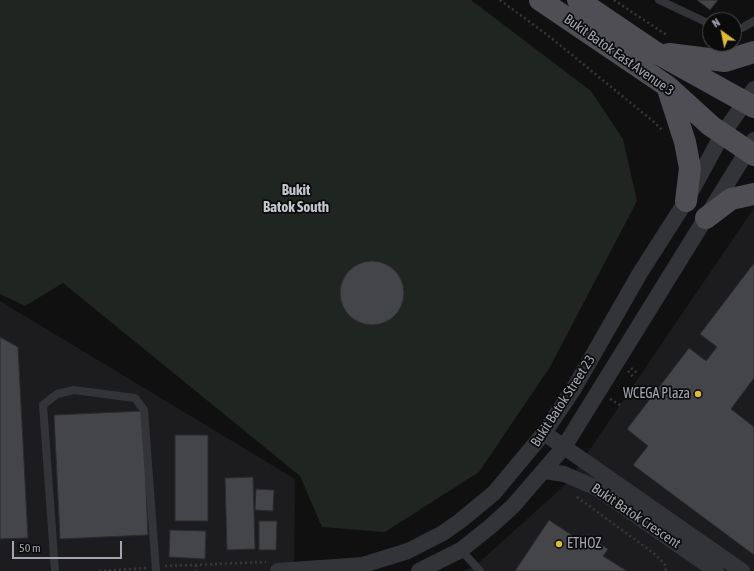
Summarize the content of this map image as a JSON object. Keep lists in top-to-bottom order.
{
  "streets": {
    "main road": ["Bukit Batok East Avenue 3"],
    "street": ["Bukit Batok Street 23", "Bukit Batok Crescent"]
  },
  "crossings": [
    ["Bukit Batok East Avenue 3", "Bukit Batok Street 23"],
    ["Bukit Batok Street 23", "Bukit Batok Crescent"]
  ],
  "districts": ["Bukit Batok South"],
  "places": ["WCEGA Plaza", "ETHOZ"],
  "scale_bar": "50 m",
  "north": "top left"
}
